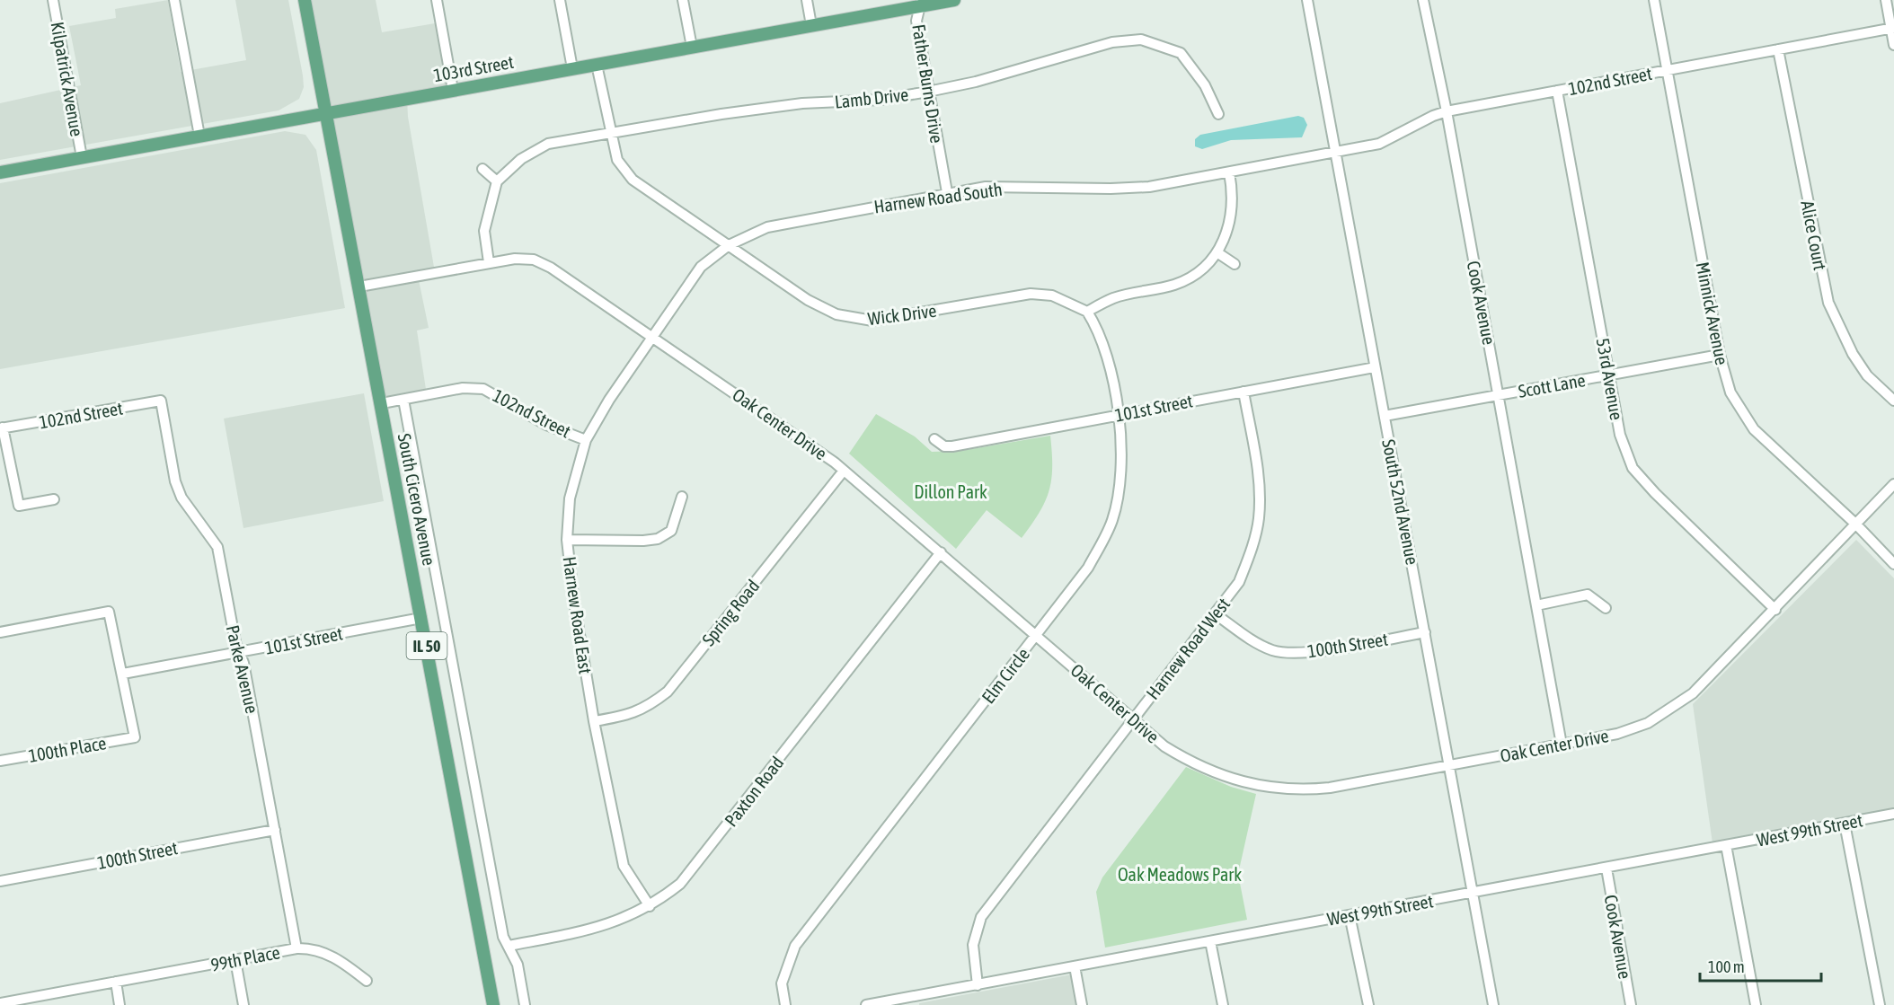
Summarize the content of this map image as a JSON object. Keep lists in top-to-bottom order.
{
  "streets": {
    "main road": ["103rd Street", "South Cicero Avenue", "IL 50"],
    "street": [
      "Kilpatrick Avenue",
      "102nd Street",
      "Father Burns Drive",
      "Lamb Drive",
      "Harnew Road South",
      "Alice Court",
      "Cook Avenue",
      "Minnick Avenue",
      "Wick Drive",
      "53rd Avenue",
      "Scott Lane",
      "101st Street",
      "Oak Center Drive",
      "South 52nd Avenue",
      "Spring Road",
      "Harnew Road East",
      "100th Street",
      "Harnew Road West",
      "Parke Avenue",
      "Elm Circle",
      "100th Place",
      "Paxton Road",
      "West 99th Street",
      "99th Place"
    ]
  },
  "crossings": [
    ["103rd Street", "Kilpatrick Avenue"],
    ["103rd Street", "Father Burns Drive"],
    ["103rd Street", "Wick Drive"],
    ["103rd Street", "South Cicero Avenue"],
    ["102nd Street", "Harnew Road South"],
    ["102nd Street", "Alice Court"],
    ["102nd Street", "Cook Avenue"],
    ["102nd Street", "Minnick Avenue"],
    ["102nd Street", "53rd Avenue"],
    ["102nd Street", "South Cicero Avenue"],
    ["102nd Street", "South 52nd Avenue"],
    ["102nd Street", "Harnew Road East"],
    ["102nd Street", "Parke Avenue"],
    ["Father Burns Drive", "Lamb Drive"],
    ["Father Burns Drive", "Harnew Road South"],
    ["Lamb Drive", "Wick Drive"],
    ["Harnew Road South", "Wick Drive"],
    ["Harnew Road South", "Oak Center Drive"],
    ["Harnew Road South", "South 52nd Avenue"],
    ["Harnew Road South", "Harnew Road East"],
    ["Cook Avenue", "Scott Lane"],
    ["Cook Avenue", "Oak Center Drive"],
    ["Cook Avenue", "West 99th Street"],
    ["Minnick Avenue", "Scott Lane"],
    ["Minnick Avenue", "Oak Center Drive"],
    ["Wick Drive", "Elm Circle"],
    ["53rd Avenue", "Scott Lane"],
    ["53rd Avenue", "Oak Center Drive"],
    ["Scott Lane", "South 52nd Avenue"],
    ["101st Street", "South Cicero Avenue"],
    ["101st Street", "South 52nd Avenue"],
    ["101st Street", "Harnew Road West"],
    ["101st Street", "Parke Avenue"],
    ["101st Street", "Elm Circle"],
    ["101st Street", "100th Place"],
    ["Oak Center Drive", "South Cicero Avenue"],
    ["Oak Center Drive", "South 52nd Avenue"],
    ["Oak Center Drive", "Spring Road"],
    ["Oak Center Drive", "Harnew Road East"],
    ["Oak Center Drive", "Harnew Road West"],
    ["Oak Center Drive", "Elm Circle"],
    ["Oak Center Drive", "Paxton Road"],
    ["South Cicero Avenue", "Paxton Road"],
    ["South 52nd Avenue", "100th Street"],
    ["South 52nd Avenue", "West 99th Street"],
    ["Spring Road", "Harnew Road East"],
    ["Harnew Road East", "Paxton Road"],
    ["100th Street", "Harnew Road West"],
    ["100th Street", "Parke Avenue"],
    ["Harnew Road West", "West 99th Street"],
    ["Parke Avenue", "99th Place"]
  ],
  "parks": ["Dillon Park", "Oak Meadows Park"],
  "scale_bar": "100 m"
}
